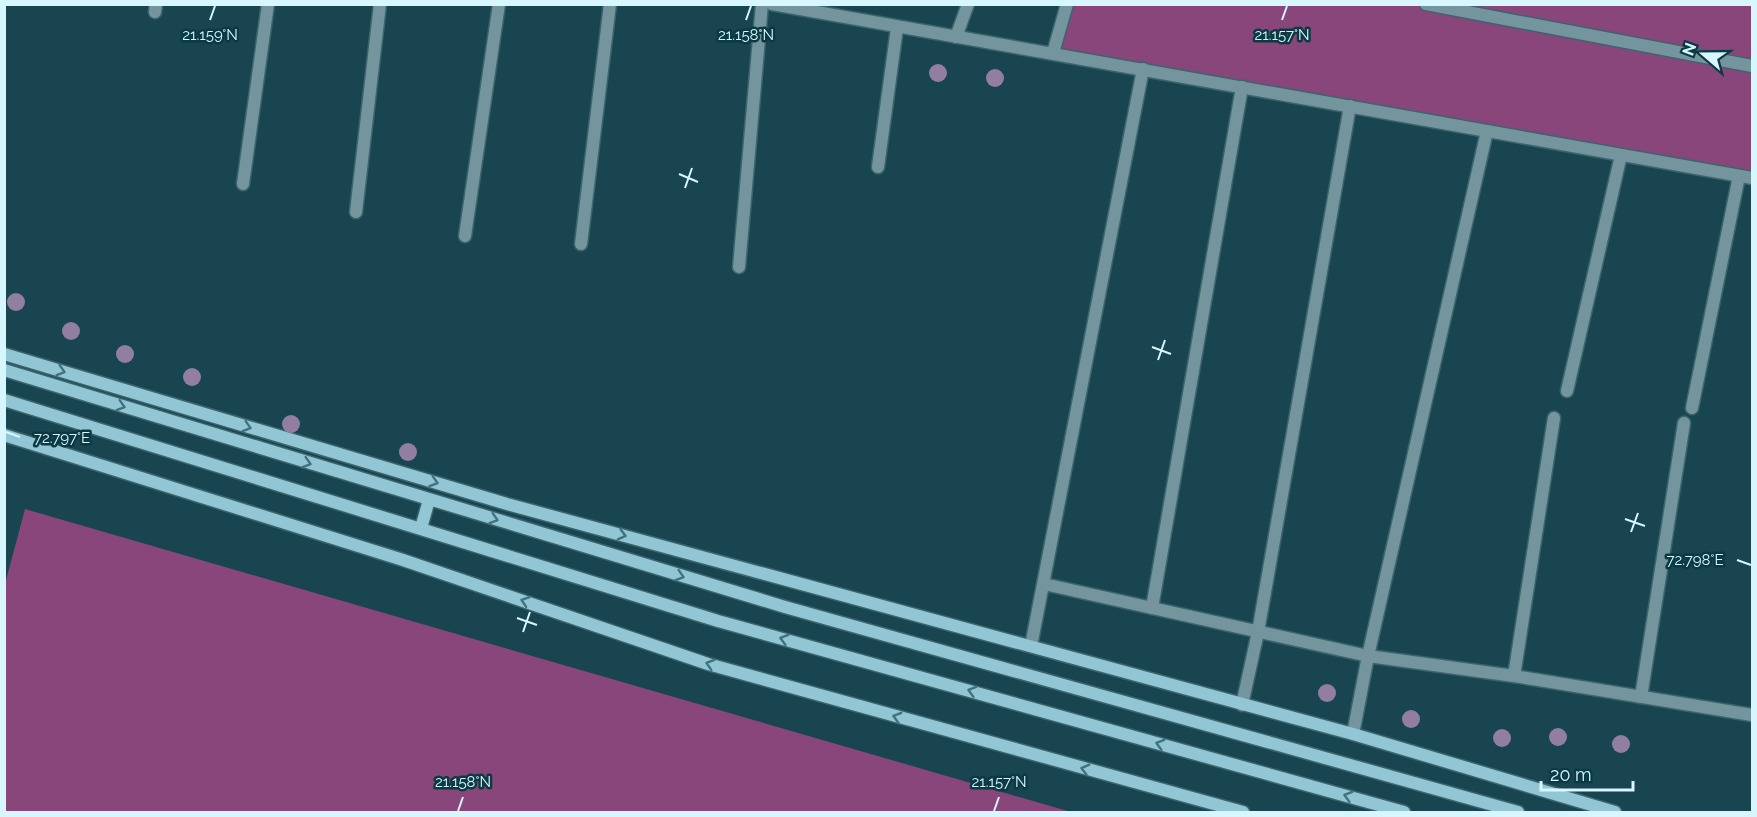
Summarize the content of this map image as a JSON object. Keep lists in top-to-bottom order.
{
  "scale_bar": "20 m",
  "north": "left",
  "coordinates": [
    "21.158°N",
    "21.157°N",
    "21.159°N",
    "72.797°E",
    "72.798°E"
  ]
}
